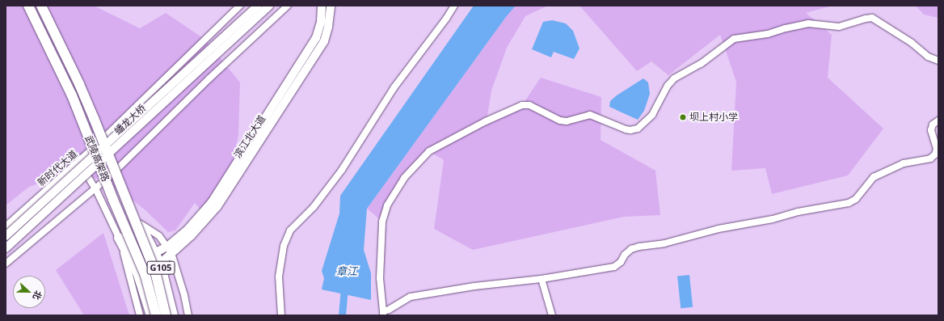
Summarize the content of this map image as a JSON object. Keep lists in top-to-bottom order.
{
  "streets": {
    "highway": ["武陵高架路", "G105"],
    "main road": ["蟠龙大桥", "滨江北大道"],
    "street": ["新时代大道"]
  },
  "crossings": [
    ["滨江北大道", "G105"]
  ],
  "water": ["章江"],
  "places": ["坝上村小学"],
  "north": "right"
}
